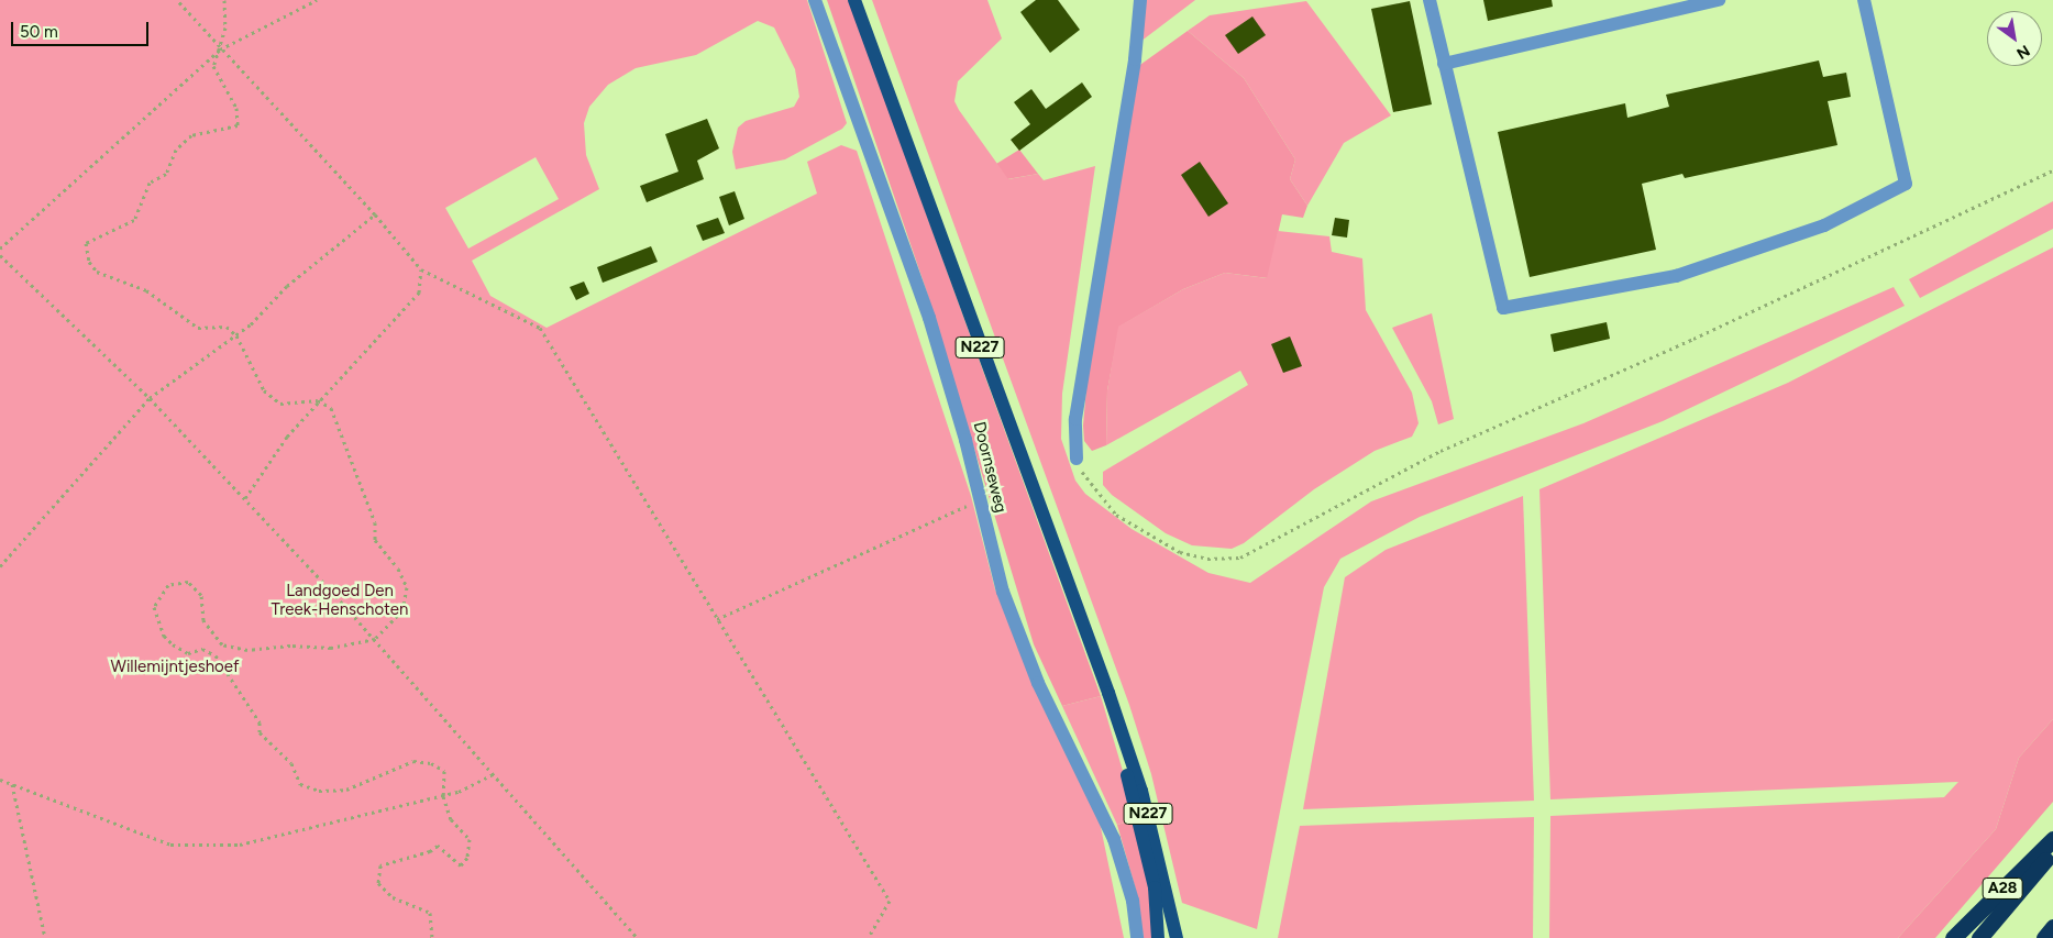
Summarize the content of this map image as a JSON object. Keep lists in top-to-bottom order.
{
  "streets": {
    "highway": ["A28"],
    "main road": ["N227", "Doornseweg"]
  },
  "parks": ["Landgoed Den Treek-Henschoten", "Willemijntjeshoef"],
  "scale_bar": "50 m",
  "north": "bottom right"
}
